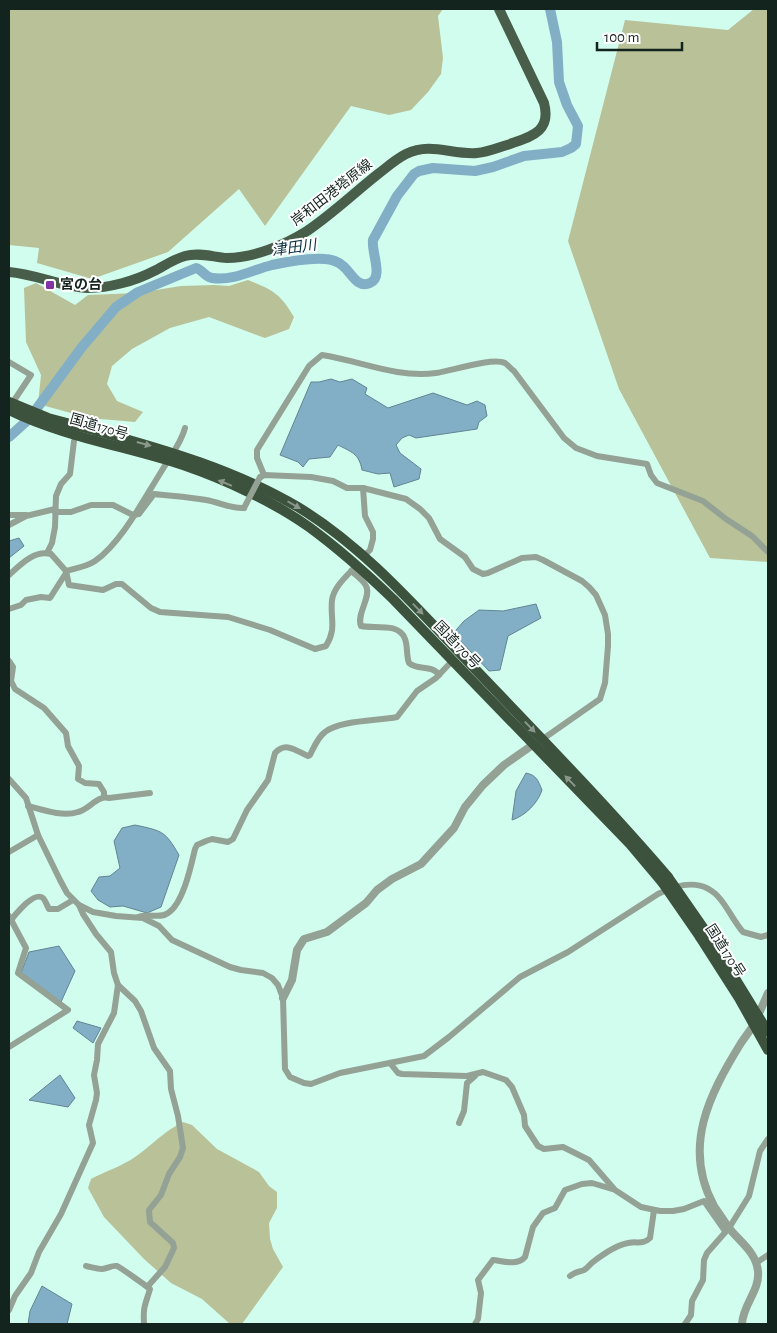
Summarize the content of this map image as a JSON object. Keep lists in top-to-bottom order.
{
  "streets": {
    "highway": ["国道170号"],
    "main road": ["岸和田港塔原線"]
  },
  "water": ["津田川"],
  "places": {
    "transit": ["宮の台"]
  },
  "scale_bar": "100 m"
}
